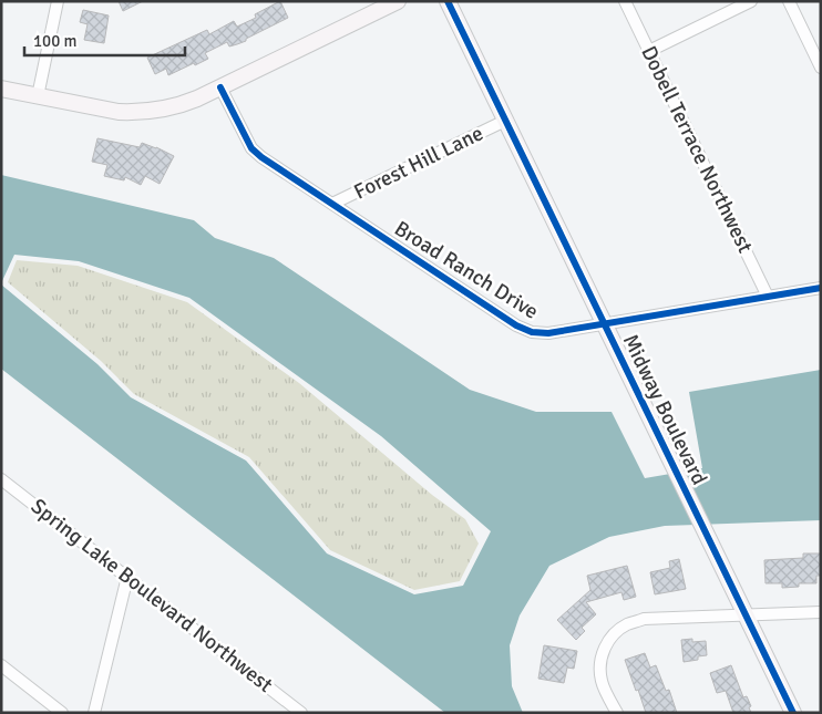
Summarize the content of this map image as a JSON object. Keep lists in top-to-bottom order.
{
  "streets": {
    "street": [
      "Dobell Terrace Northwest",
      "Forest Hill Lane",
      "Broad Ranch Drive",
      "Midway Boulevard",
      "Spring Lake Boulevard Northwest"
    ]
  },
  "crossings": [
    ["Dobell Terrace Northwest", "Broad Ranch Drive"],
    ["Forest Hill Lane", "Broad Ranch Drive"],
    ["Forest Hill Lane", "Midway Boulevard"],
    ["Broad Ranch Drive", "Midway Boulevard"]
  ],
  "scale_bar": "100 m"
}
